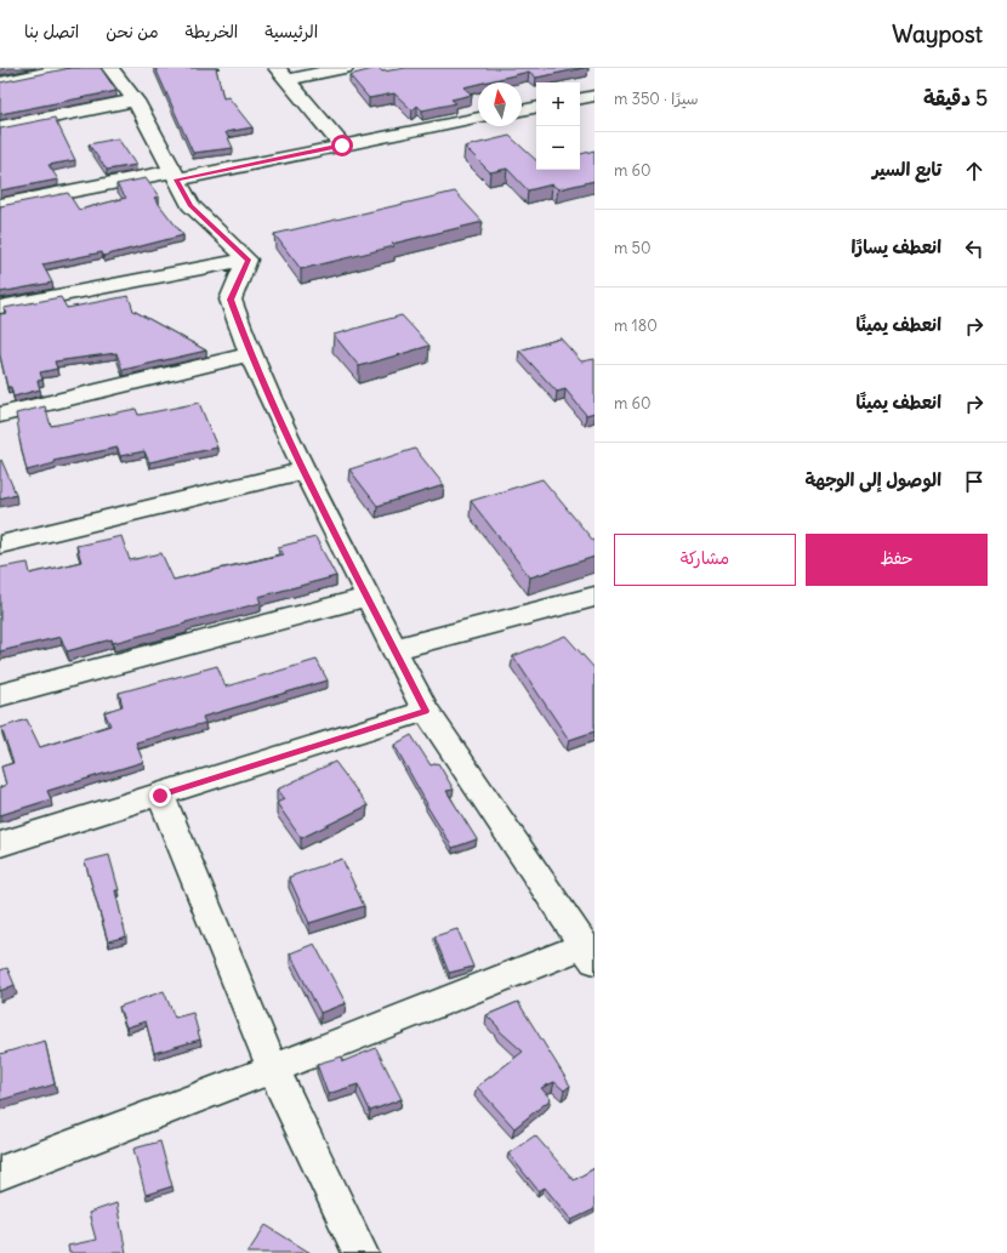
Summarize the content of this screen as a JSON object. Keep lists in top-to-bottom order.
{
  "north": "top",
  "page": {
    "header": "Waypost",
    "nav": [
      "الرئيسية",
      "الخريطة",
      "من نحن",
      "اتصل بنا"
    ],
    "heading": ["5 دقيقة", "سيرًا · 350 m"],
    "map_buttons": ["+", "−"],
    "list": [
      ["تابع السير", "60 m"],
      ["انعطف يسارًا", "50 m"],
      ["انعطف يمينًا", "180 m"],
      ["انعطف يمينًا", "60 m"],
      "الوصول إلى الوجهة"
    ],
    "buttons": ["حفظ", "مشاركة"]
  }
}
